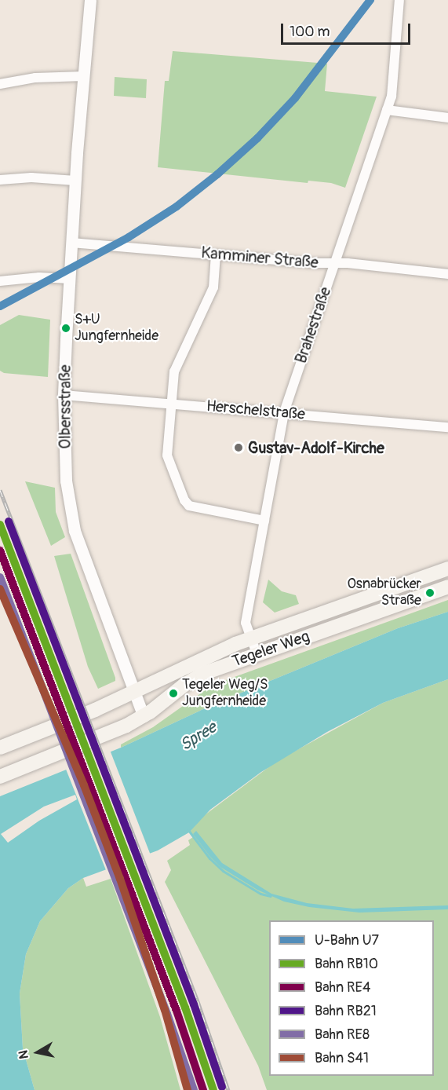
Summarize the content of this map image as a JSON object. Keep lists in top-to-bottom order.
{
  "streets": {
    "main road": ["Tegeler Weg"],
    "street": [
      "Kamminer Straße",
      "Brahestraße",
      "Olbersstraße",
      "Herschelstraße"
    ]
  },
  "crossings": [
    ["Kamminer Straße", "Brahestraße"],
    ["Kamminer Straße", "Olbersstraße"],
    ["Brahestraße", "Herschelstraße"],
    ["Brahestraße", "Tegeler Weg"],
    ["Olbersstraße", "Herschelstraße"],
    ["Olbersstraße", "Tegeler Weg"]
  ],
  "water": ["Spree"],
  "places": [
    "S+U Jungfernheide",
    "Gustav-Adolf-Kirche",
    "Osnabrücker Straße",
    "Tegeler Weg/S Jungfernheide"
  ],
  "lines": [
    "metro line U7",
    "rail line RB21",
    "rail line RB10",
    "rail line RE4",
    "rail line RE8",
    "rail line S41"
  ],
  "legend": [
    "U-Bahn U7",
    "Bahn RB10",
    "Bahn RE4",
    "Bahn RB21",
    "Bahn RE8",
    "Bahn S41"
  ],
  "scale_bar": "100 m",
  "north": "left"
}
